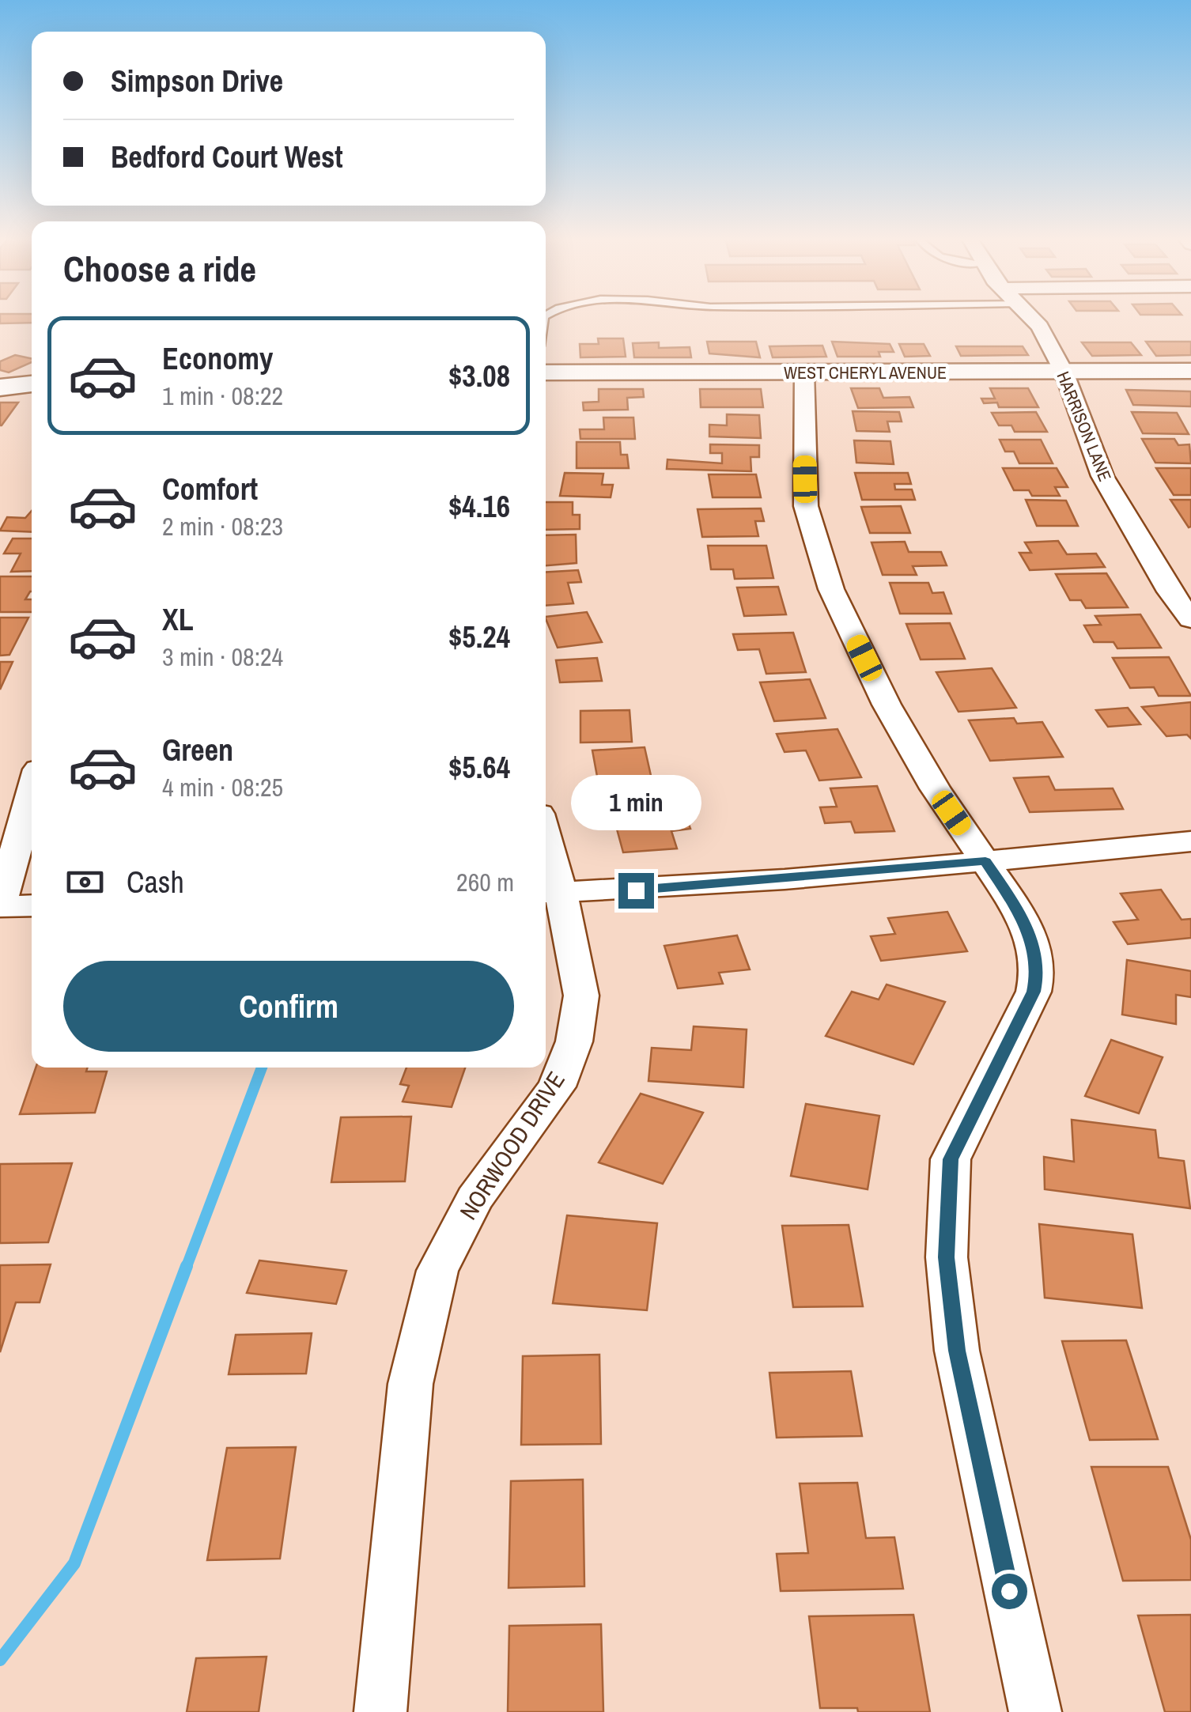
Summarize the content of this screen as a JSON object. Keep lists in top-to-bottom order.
{
  "streets": {
    "street": ["WEST CHERYL AVENUE", "HARRISON LANE", "NORWOOD DRIVE"]
  },
  "crossings": [
    ["WEST CHERYL AVENUE", "HARRISON LANE"]
  ],
  "page": {
    "banner": ["Simpson Drive", "Bedford Court West"],
    "heading": "Choose a ride",
    "list": [
      {
        "name": "Economy",
        "note": "1 min · 08:22",
        "value": "$3.08"
      },
      {
        "name": "Comfort",
        "note": "2 min · 08:23",
        "value": "$4.16"
      },
      {
        "name": "XL",
        "note": "3 min · 08:24",
        "value": "$5.24"
      },
      {
        "name": "Green",
        "note": "4 min · 08:25",
        "value": "$5.64"
      }
    ],
    "bubble": "1 min",
    "pay": ["Cash", "260 m"],
    "buttons": "Confirm"
  }
}
